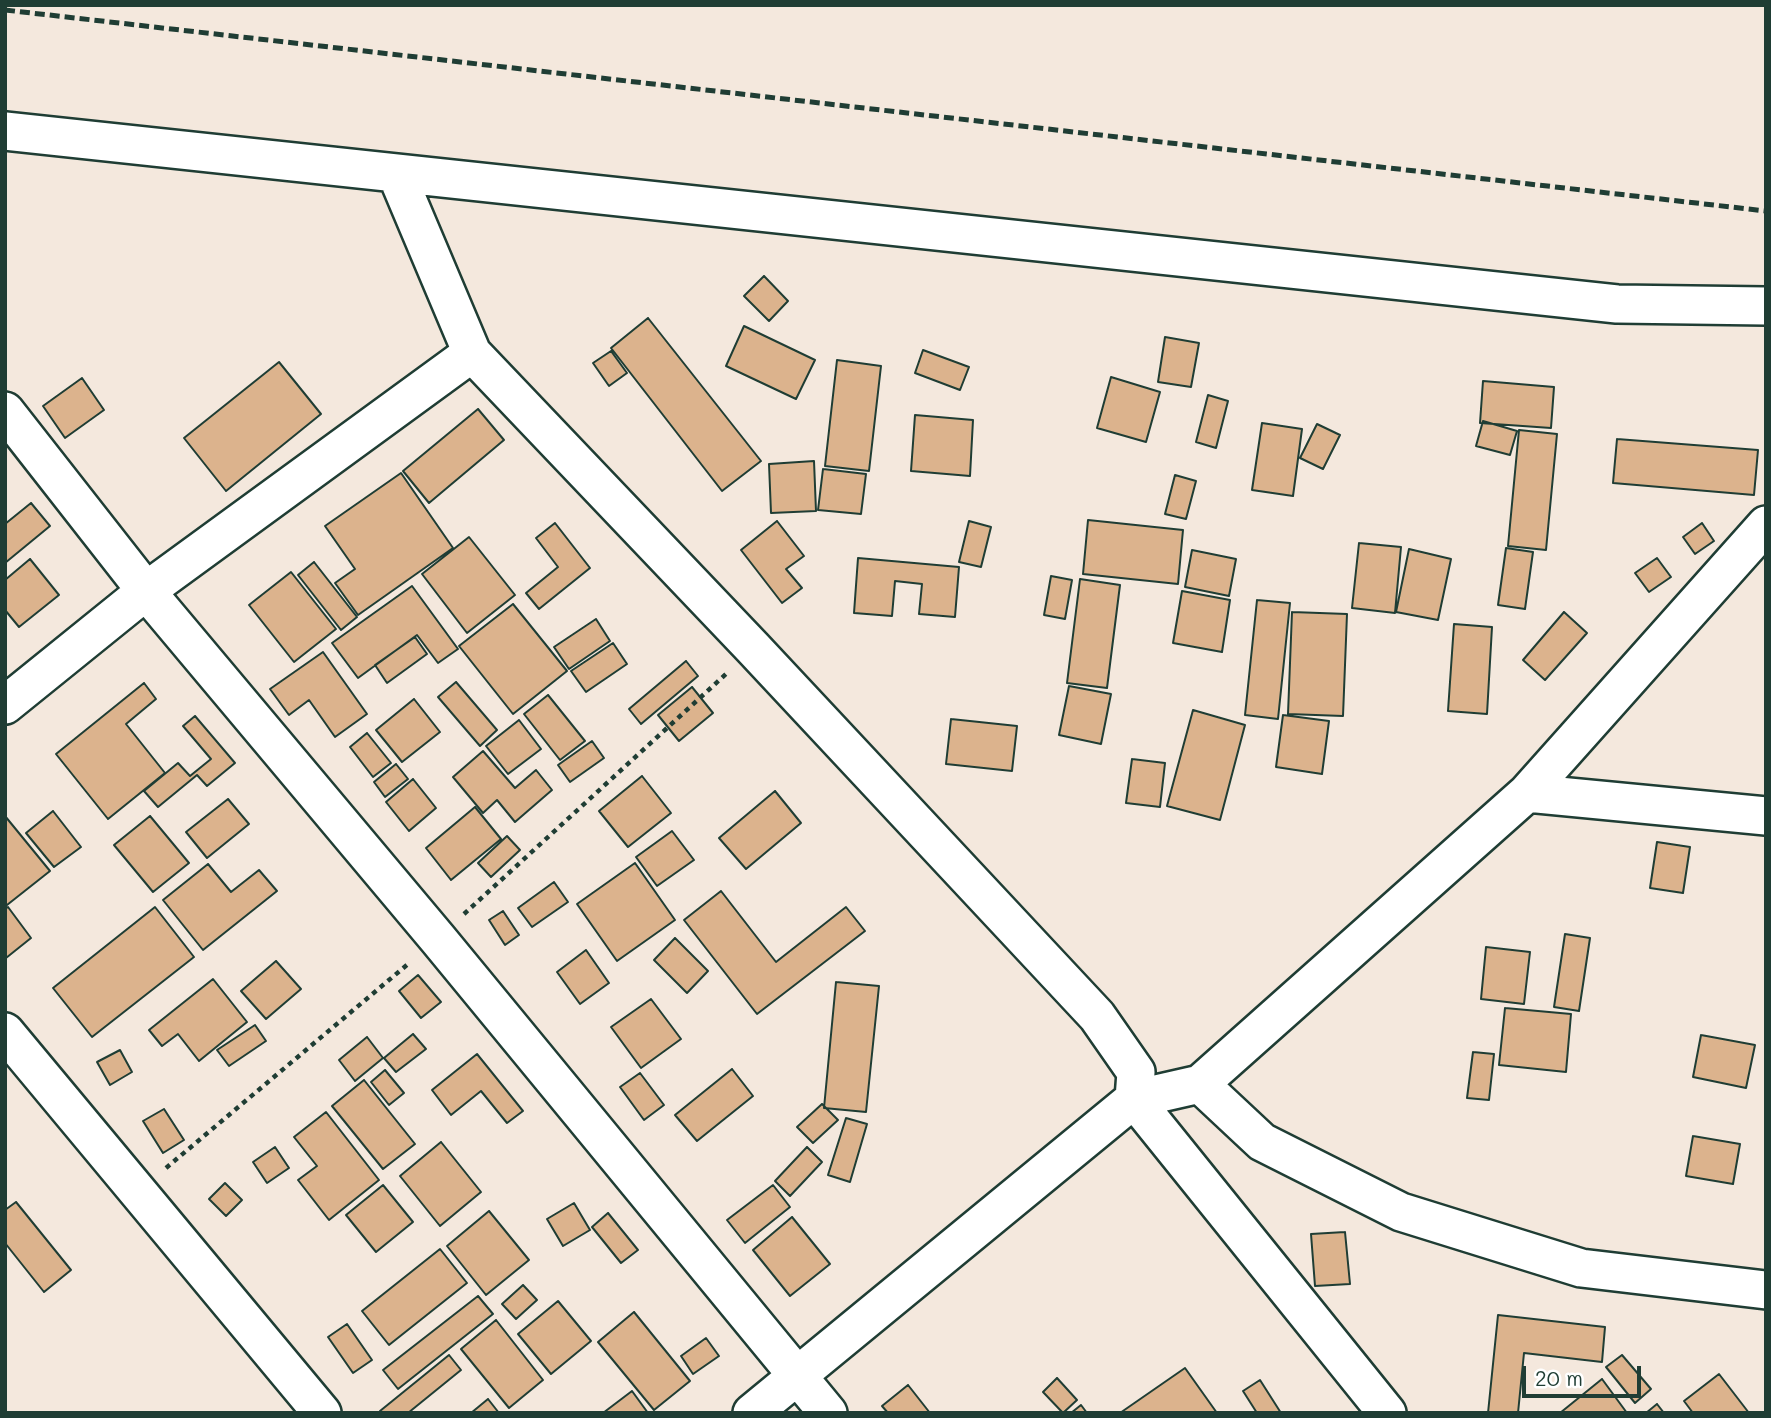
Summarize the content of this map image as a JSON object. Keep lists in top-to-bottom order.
{
  "scale_bar": "20 m"
}
